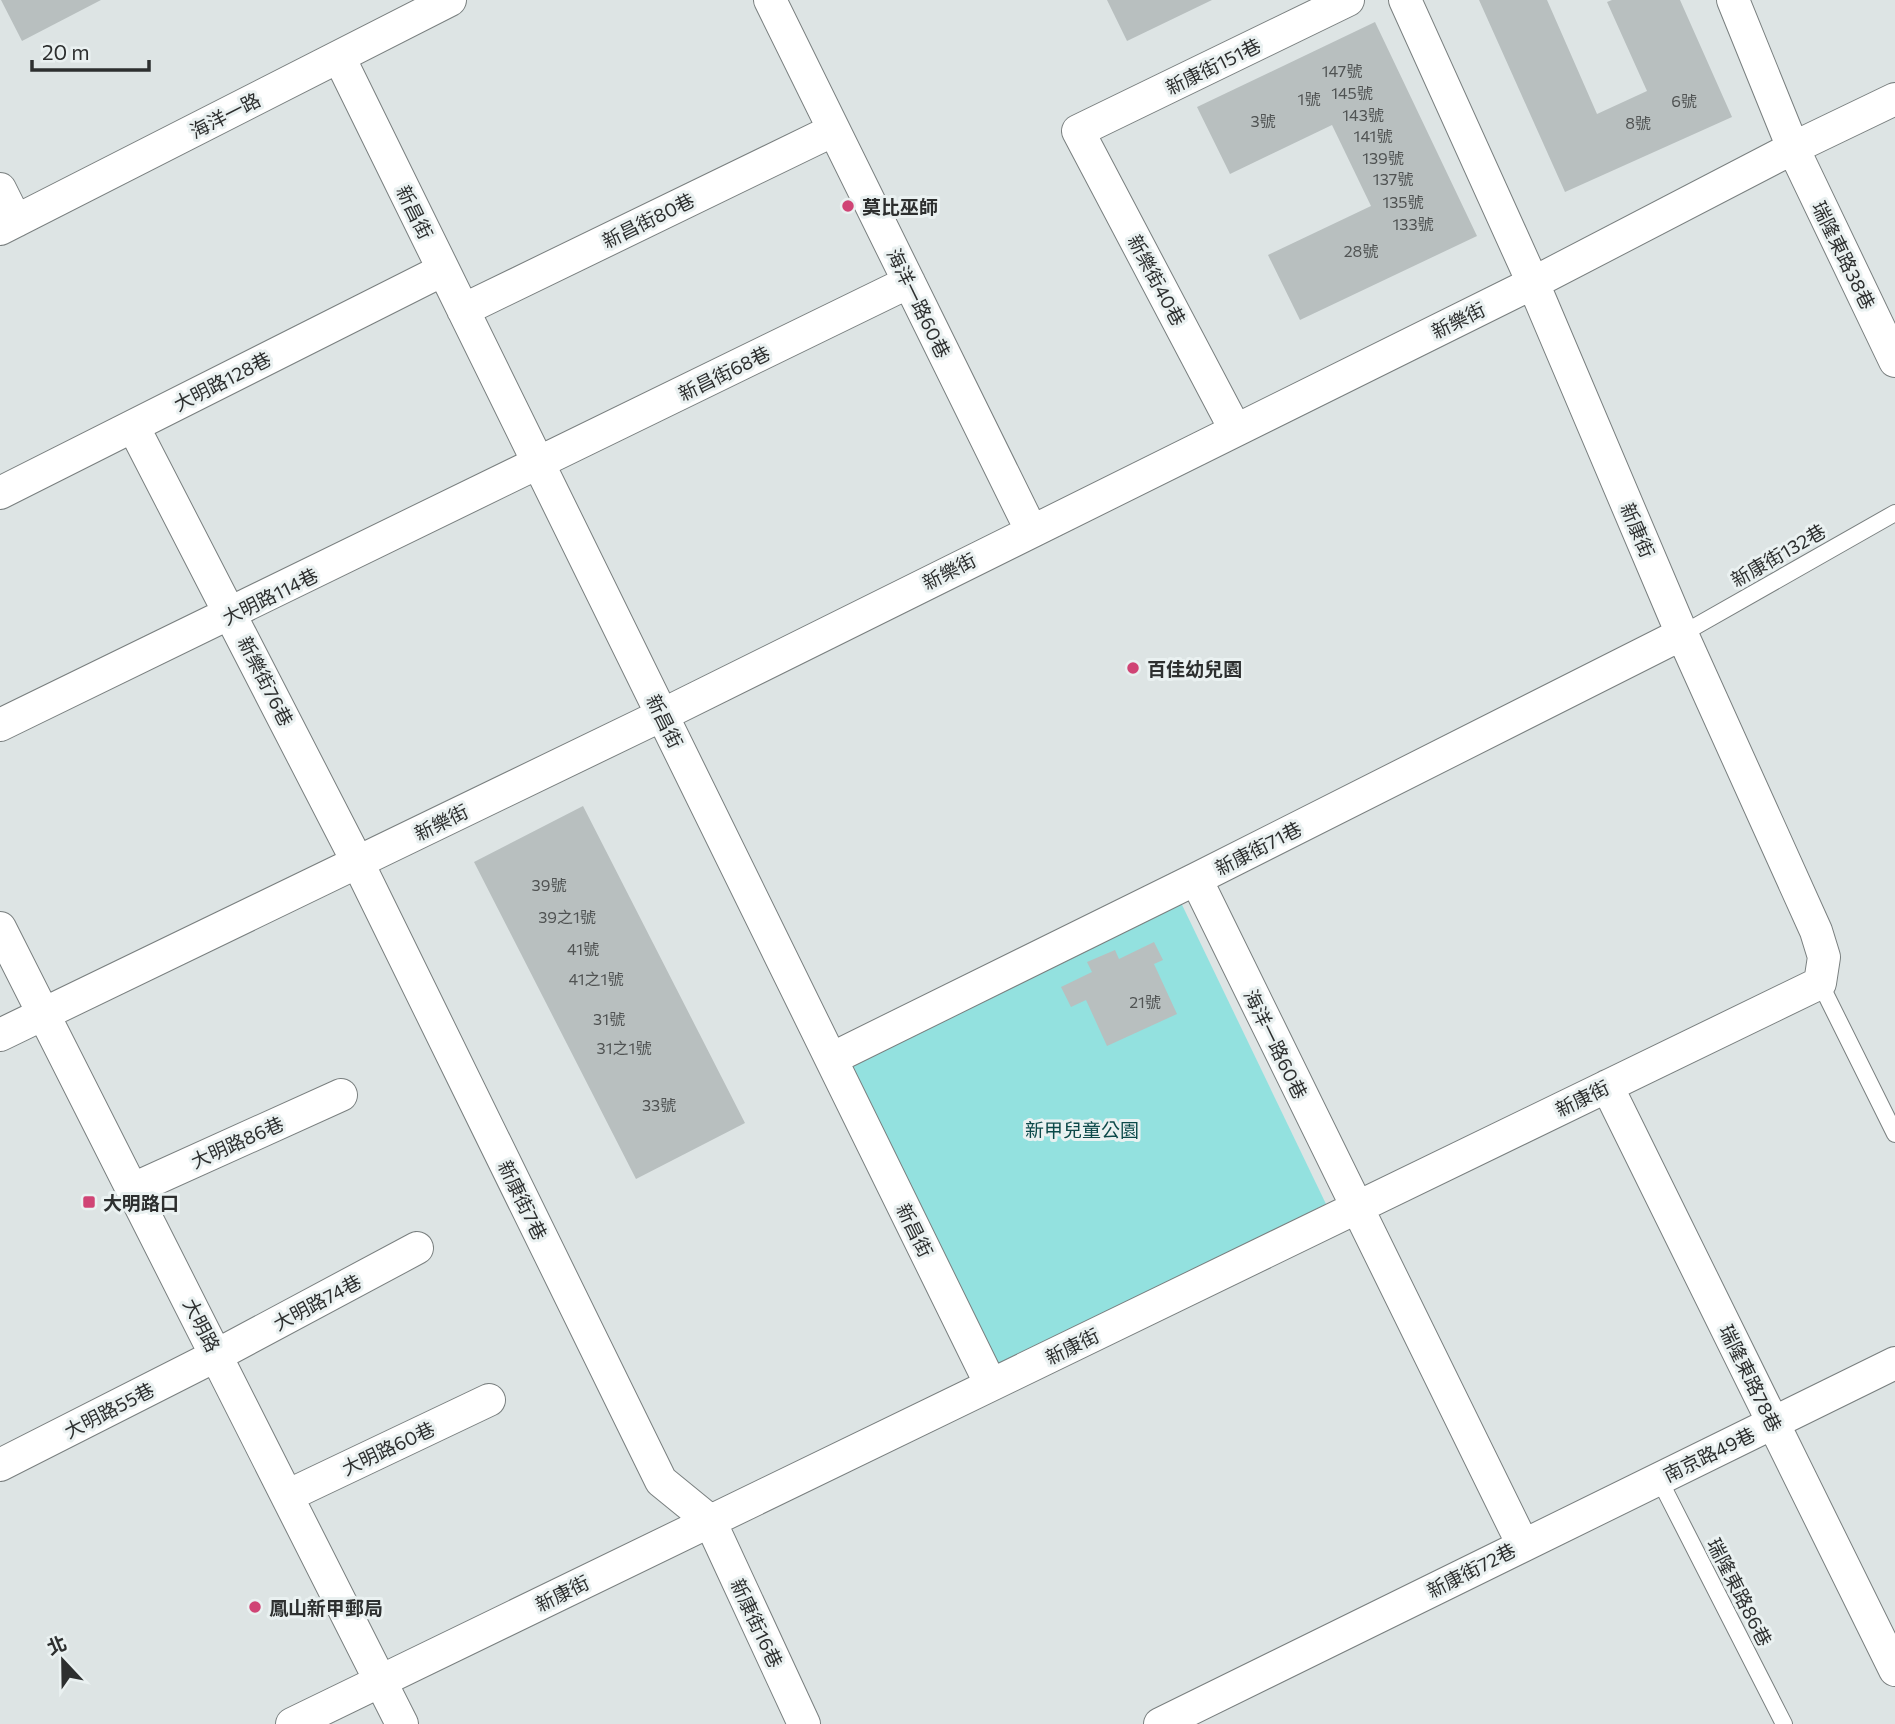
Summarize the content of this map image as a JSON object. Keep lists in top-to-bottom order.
{
  "streets": {
    "street": [
      "新康街151巷",
      "海洋一路",
      "新昌街",
      "新昌街80巷",
      "瑞隆東路38巷",
      "新樂街40巷",
      "海洋一路60巷",
      "新樂街",
      "新昌街68巷",
      "大明路128巷",
      "新康街",
      "大明路114巷",
      "新樂街76巷",
      "新康街71巷",
      "大明路86巷",
      "新康街7巷",
      "大明路74巷",
      "大明路",
      "瑞隆東路78巷",
      "大明路55巷",
      "大明路60巷",
      "南京路49巷",
      "新康街72巷",
      "新康街16巷"
    ],
    "lane": ["新康街132巷", "瑞隆東路86巷"]
  },
  "crossings": [
    ["新康街151巷", "新樂街40巷"],
    ["海洋一路", "新昌街"],
    ["新昌街", "新昌街80巷"],
    ["新昌街", "新樂街"],
    ["新昌街", "新昌街68巷"],
    ["新昌街", "大明路128巷"],
    ["新昌街", "新康街"],
    ["新昌街", "大明路114巷"],
    ["新昌街", "新康街71巷"],
    ["新昌街80巷", "海洋一路60巷"],
    ["瑞隆東路38巷", "新樂街"],
    ["新樂街40巷", "新樂街"],
    ["海洋一路60巷", "新樂街"],
    ["海洋一路60巷", "新昌街68巷"],
    ["海洋一路60巷", "新康街"],
    ["海洋一路60巷", "新康街71巷"],
    ["海洋一路60巷", "新康街72巷"],
    ["新樂街", "新康街"],
    ["新樂街", "新樂街76巷"],
    ["新樂街", "新康街7巷"],
    ["新樂街", "大明路"],
    ["新昌街68巷", "大明路114巷"],
    ["大明路128巷", "新樂街76巷"],
    ["新康街", "新康街132巷"],
    ["新康街", "新康街71巷"],
    ["新康街", "新康街7巷"],
    ["新康街", "大明路"],
    ["新康街", "瑞隆東路78巷"],
    ["新康街", "新康街72巷"],
    ["新康街", "新康街16巷"],
    ["新康街132巷", "新康街71巷"],
    ["大明路114巷", "新樂街76巷"],
    ["新樂街76巷", "新康街7巷"],
    ["大明路86巷", "大明路"],
    ["新康街7巷", "新康街16巷"],
    ["大明路74巷", "大明路"],
    ["大明路74巷", "大明路55巷"],
    ["大明路", "大明路55巷"],
    ["大明路", "大明路60巷"],
    ["瑞隆東路78巷", "南京路49巷"],
    ["南京路49巷", "新康街72巷"],
    ["南京路49巷", "瑞隆東路86巷"]
  ],
  "parks": ["新甲兒童公園"],
  "places": {
    "other": ["莫比巫師", "百佳幼兒園", "鳳山新甲郵局"],
    "transit": ["大明路口"]
  },
  "house_numbers": [
    "147號",
    "145號",
    "1號",
    "6號",
    "143號",
    "3號",
    "8號",
    "141號",
    "139號",
    "137號",
    "135號",
    "133號",
    "28號",
    "39號",
    "39之1號",
    "41號",
    "41之1號",
    "21號",
    "31號",
    "31之1號",
    "33號"
  ],
  "scale_bar": "20 m",
  "north": "top"
}
